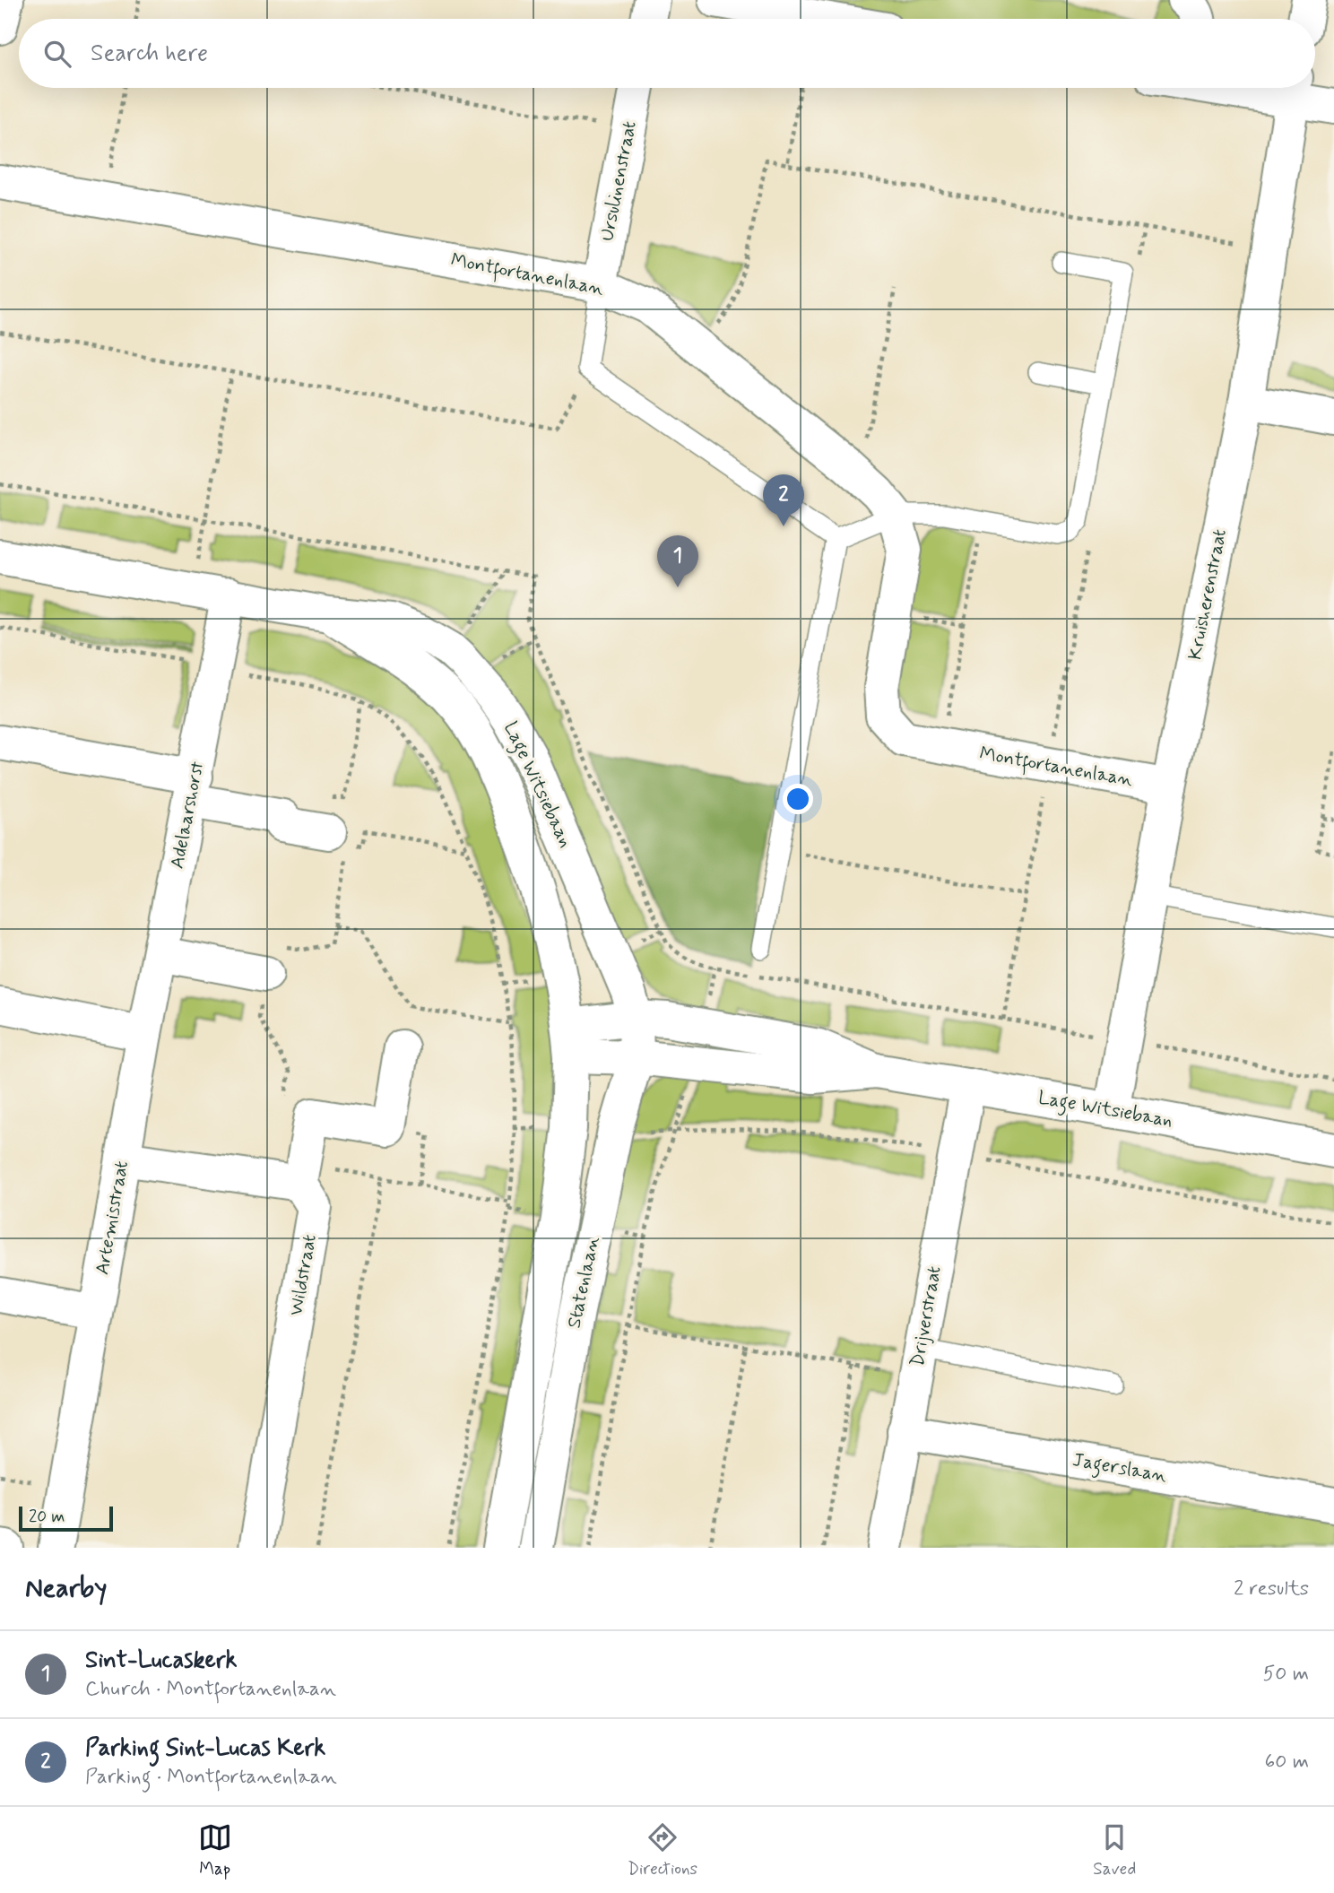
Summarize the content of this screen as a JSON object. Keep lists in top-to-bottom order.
{
  "streets": {
    "street": [
      "Ursulinenstraat",
      "Montfortanenlaan",
      "Kruisherenstraat",
      "Lage Witsiebaan",
      "Adelaarshorst",
      "Artemisstraat",
      "Wildstraat",
      "Statenlaan",
      "Drijverstraat",
      "Jagerslaan"
    ]
  },
  "crossings": [
    ["Ursulinenstraat", "Montfortanenlaan"],
    ["Montfortanenlaan", "Kruisherenstraat"],
    ["Kruisherenstraat", "Lage Witsiebaan"],
    ["Lage Witsiebaan", "Adelaarshorst"],
    ["Lage Witsiebaan", "Statenlaan"],
    ["Lage Witsiebaan", "Drijverstraat"],
    ["Adelaarshorst", "Artemisstraat"],
    ["Drijverstraat", "Jagerslaan"]
  ],
  "scale_bar": "20 m",
  "page": {
    "search": "Search here",
    "pins": ["2", "1"],
    "scale": "20 m",
    "heading": ["Nearby", "2 results"],
    "list": [
      {
        "mark": "1",
        "name": "Sint-Lucaskerk",
        "note": "Church · Montfortanenlaan",
        "value": "50 m"
      },
      {
        "mark": "2",
        "name": "Parking Sint-Lucas Kerk",
        "note": "Parking · Montfortanenlaan",
        "value": "60 m"
      }
    ],
    "nav": ["Map", "Directions", "Saved"]
  }
}
